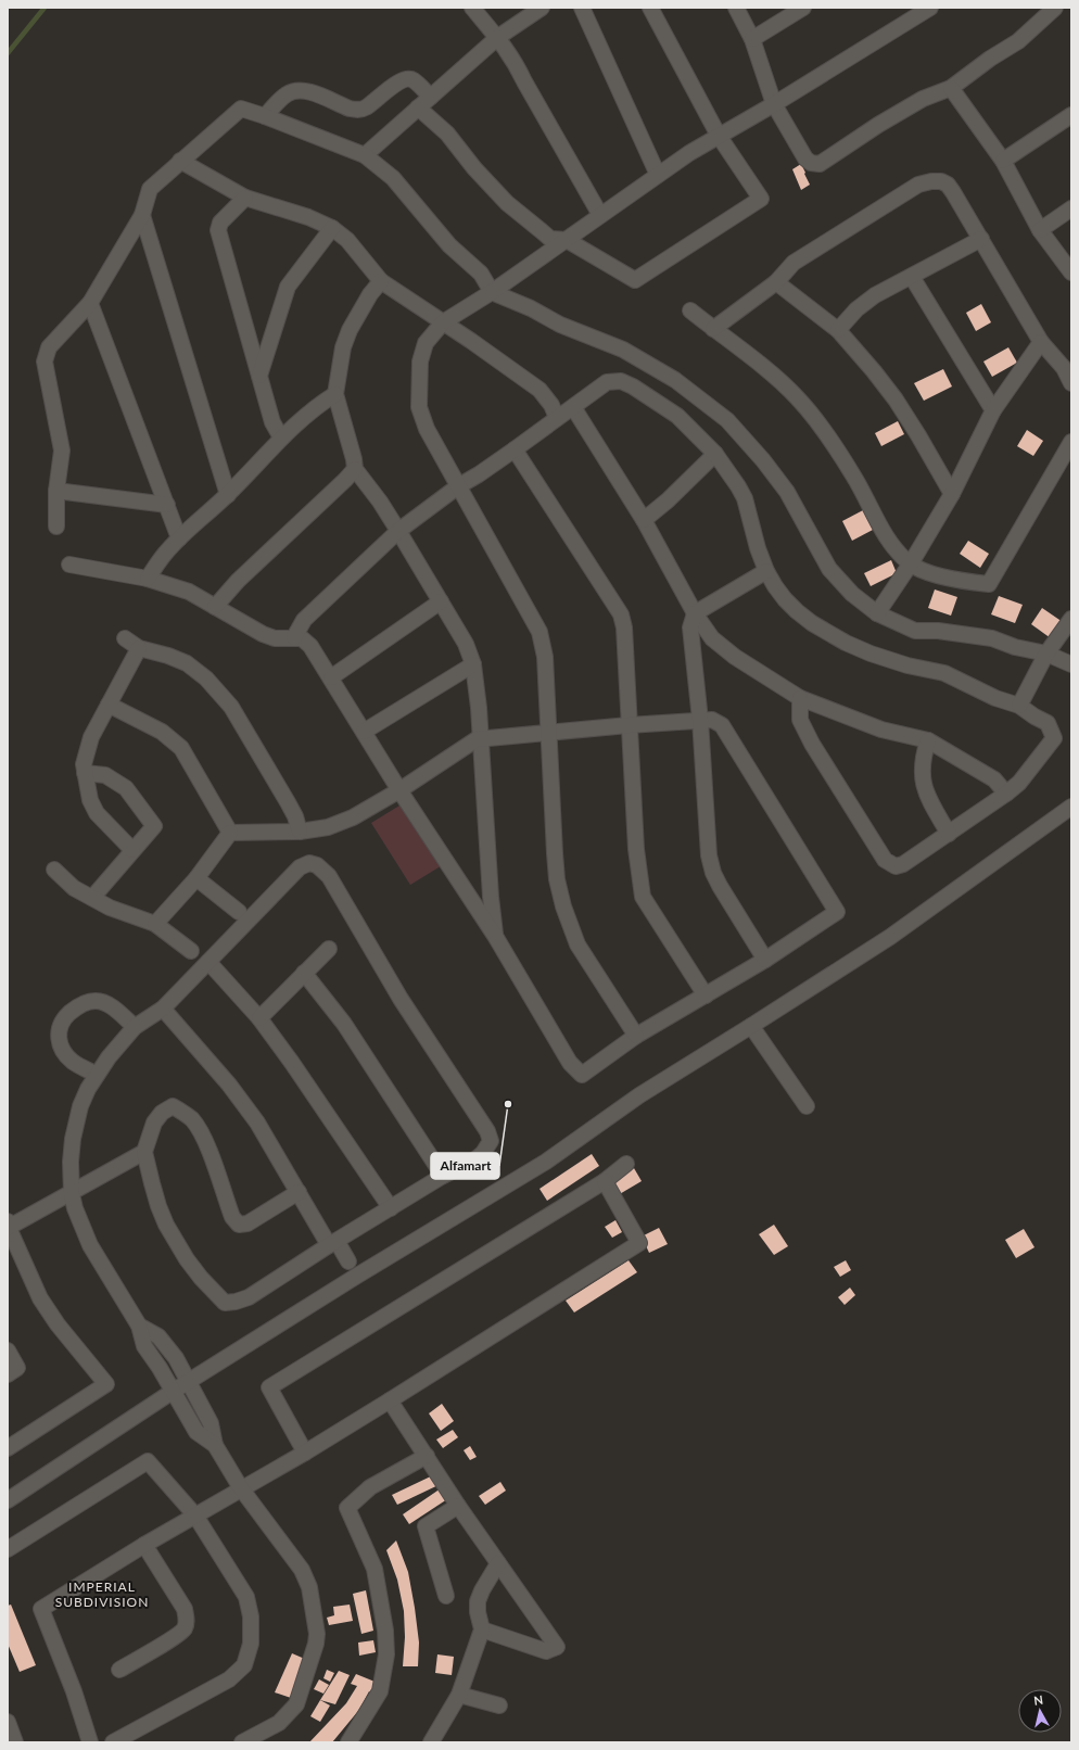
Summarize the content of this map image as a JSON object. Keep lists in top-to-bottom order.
{
  "districts": ["IMPERIAL SUBDIVISION"],
  "places": ["Alfamart"],
  "north": "top"
}
